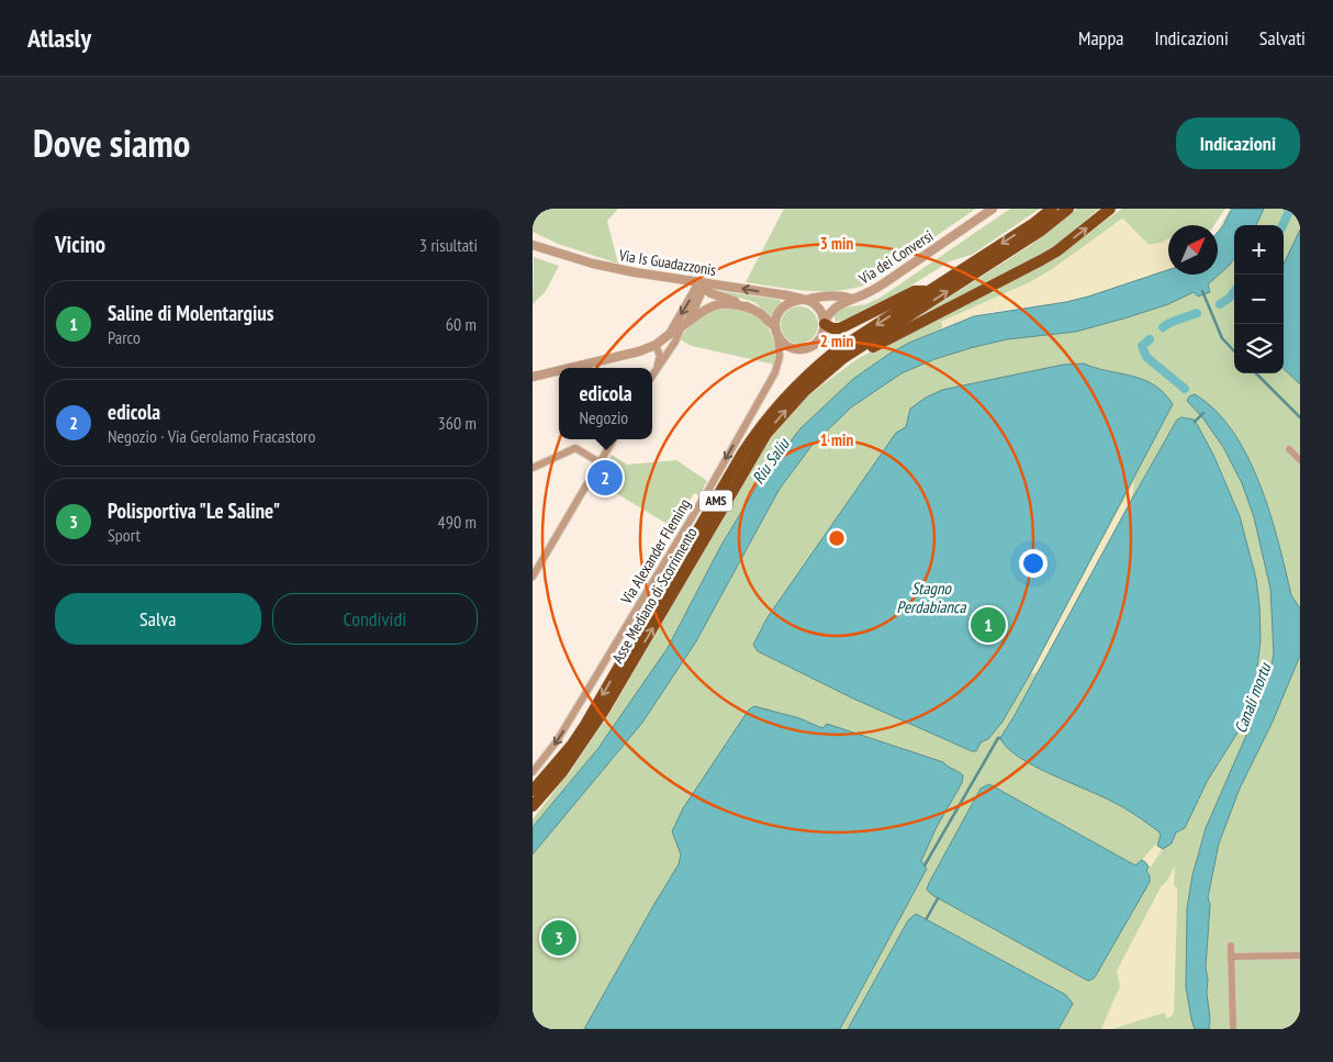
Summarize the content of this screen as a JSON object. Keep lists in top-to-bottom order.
{
  "streets": {
    "highway": ["AMS", "Asse Mediano di Scorrimento"],
    "street": ["Via dei Conversi", "Via Is Guadazzonis", "Via Alexander Fleming"]
  },
  "crossings": [
    ["Via dei Conversi", "Via Is Guadazzonis"],
    ["Via dei Conversi", "Via Alexander Fleming"],
    ["Via Is Guadazzonis", "Via Alexander Fleming"]
  ],
  "one_way": ["Via Alexander Fleming"],
  "water": ["Riu Saliu", "Stagno Perdabianca", "Canali mortu"],
  "north": "top right",
  "page": {
    "header": "Atlasly",
    "nav": ["Mappa", "Indicazioni", "Salvati"],
    "title": "Dove siamo",
    "buttons": [
      "Indicazioni",
      ["Salva", "Condividi"]
    ],
    "heading": ["Vicino", "3 risultati"],
    "map_buttons": ["+", "−"],
    "list": [
      {
        "mark": "1",
        "name": "Saline di Molentargius",
        "note": "Parco",
        "value": "60 m"
      },
      {
        "mark": "2",
        "name": "edicola",
        "note": "Negozio · Via Gerolamo Fracastoro",
        "value": "360 m"
      },
      {
        "mark": "3",
        "name": "Polisportiva \"Le Saline\"",
        "note": "Sport",
        "value": "490 m"
      }
    ],
    "popup": ["edicola", "Negozio"],
    "pins": ["2", "1", "3"]
  },
  "rings": ["3 min", "2 min", "1 min"]
}
